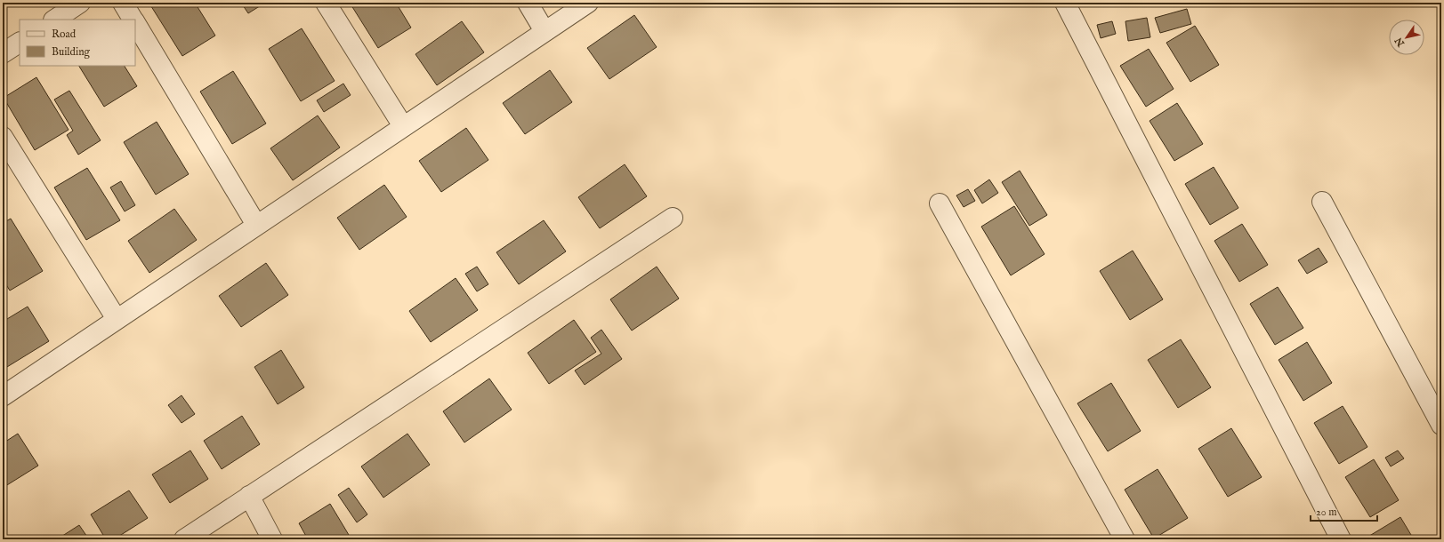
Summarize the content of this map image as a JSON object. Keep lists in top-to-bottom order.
{
  "legend": ["Road", "Building"],
  "scale_bar": "20 m",
  "north": "bottom left"
}
